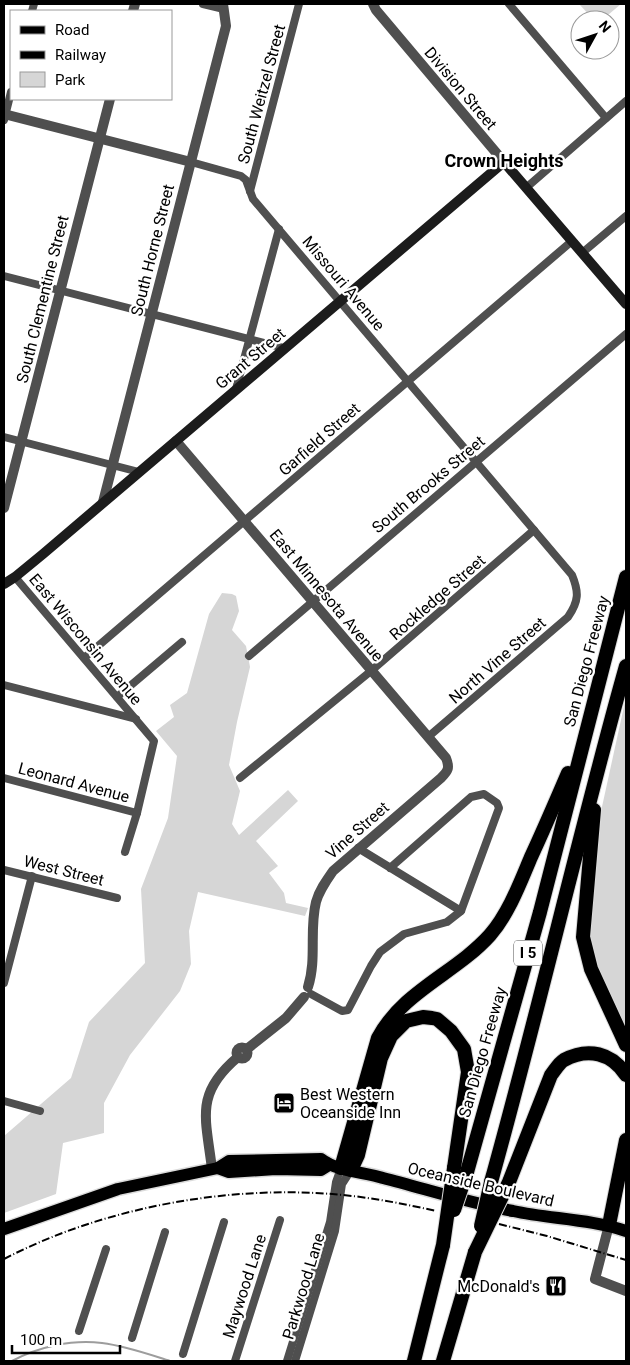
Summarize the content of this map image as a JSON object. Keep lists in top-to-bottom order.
{
  "streets": {
    "highway": ["San Diego Freeway", "I 5"],
    "main road": ["Division Street", "Grant Street", "Oceanside Boulevard"],
    "street": [
      "South Weitzel Street",
      "South Horne Street",
      "Missouri Avenue",
      "South Clementine Street",
      "Garfield Street",
      "South Brooks Street",
      "East Minnesota Avenue",
      "Rockledge Street",
      "East Wisconsin Avenue",
      "North Vine Street",
      "Leonard Avenue",
      "Vine Street",
      "West Street",
      "Maywood Lane",
      "Parkwood Lane"
    ]
  },
  "crossings": [
    ["Division Street", "Grant Street"],
    ["Division Street", "Garfield Street"],
    ["South Weitzel Street", "Missouri Avenue"],
    ["South Horne Street", "Missouri Avenue"],
    ["South Horne Street", "Grant Street"],
    ["Missouri Avenue", "South Clementine Street"],
    ["Missouri Avenue", "Grant Street"],
    ["Missouri Avenue", "Garfield Street"],
    ["Missouri Avenue", "South Brooks Street"],
    ["Missouri Avenue", "Rockledge Street"],
    ["Missouri Avenue", "North Vine Street"],
    ["Grant Street", "East Minnesota Avenue"],
    ["Grant Street", "East Wisconsin Avenue"],
    ["Garfield Street", "East Minnesota Avenue"],
    ["Garfield Street", "East Wisconsin Avenue"],
    ["South Brooks Street", "East Minnesota Avenue"],
    ["East Minnesota Avenue", "Rockledge Street"],
    ["East Minnesota Avenue", "North Vine Street"],
    ["East Minnesota Avenue", "Vine Street"],
    ["East Wisconsin Avenue", "Leonard Avenue"],
    ["Vine Street", "Oceanside Boulevard"]
  ],
  "districts": ["Crown Heights"],
  "places": {
    "hotel": ["Best Western Oceanside Inn"],
    "restaurant": ["McDonald's"]
  },
  "legend": ["Road", "Railway", "Park"],
  "scale_bar": "100 m",
  "north": "top right"
}
